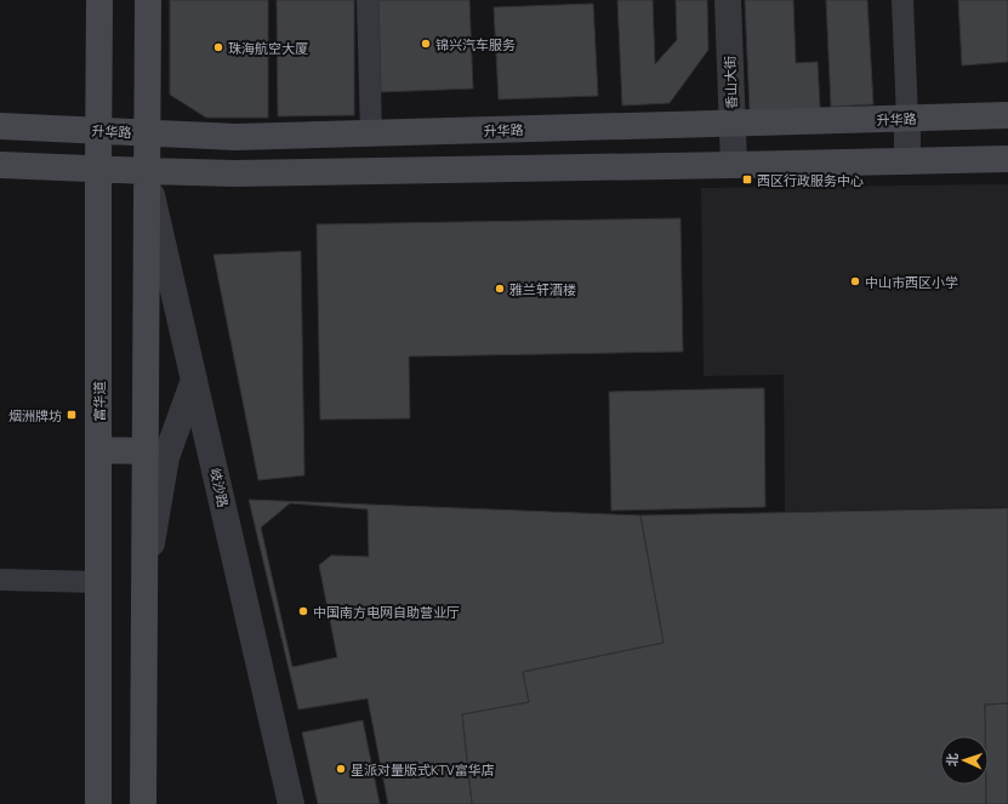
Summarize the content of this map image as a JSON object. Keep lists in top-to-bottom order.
{
  "streets": {
    "main road": ["升华路", "富华道"],
    "street": ["香山大街", "岐沙路"]
  },
  "crossings": [
    ["香山大街", "升华路"],
    ["升华路", "富华道"]
  ],
  "places": {
    "other": [
      "锦兴汽车服务",
      "珠海航空大厦",
      "中山市西区小学",
      "雅兰轩酒楼",
      "中国南方电网自助营业厅",
      "星派对量版式KTV富华店"
    ],
    "transit": ["西区行政服务中心", "烟洲牌坊"]
  },
  "north": "left"
}
